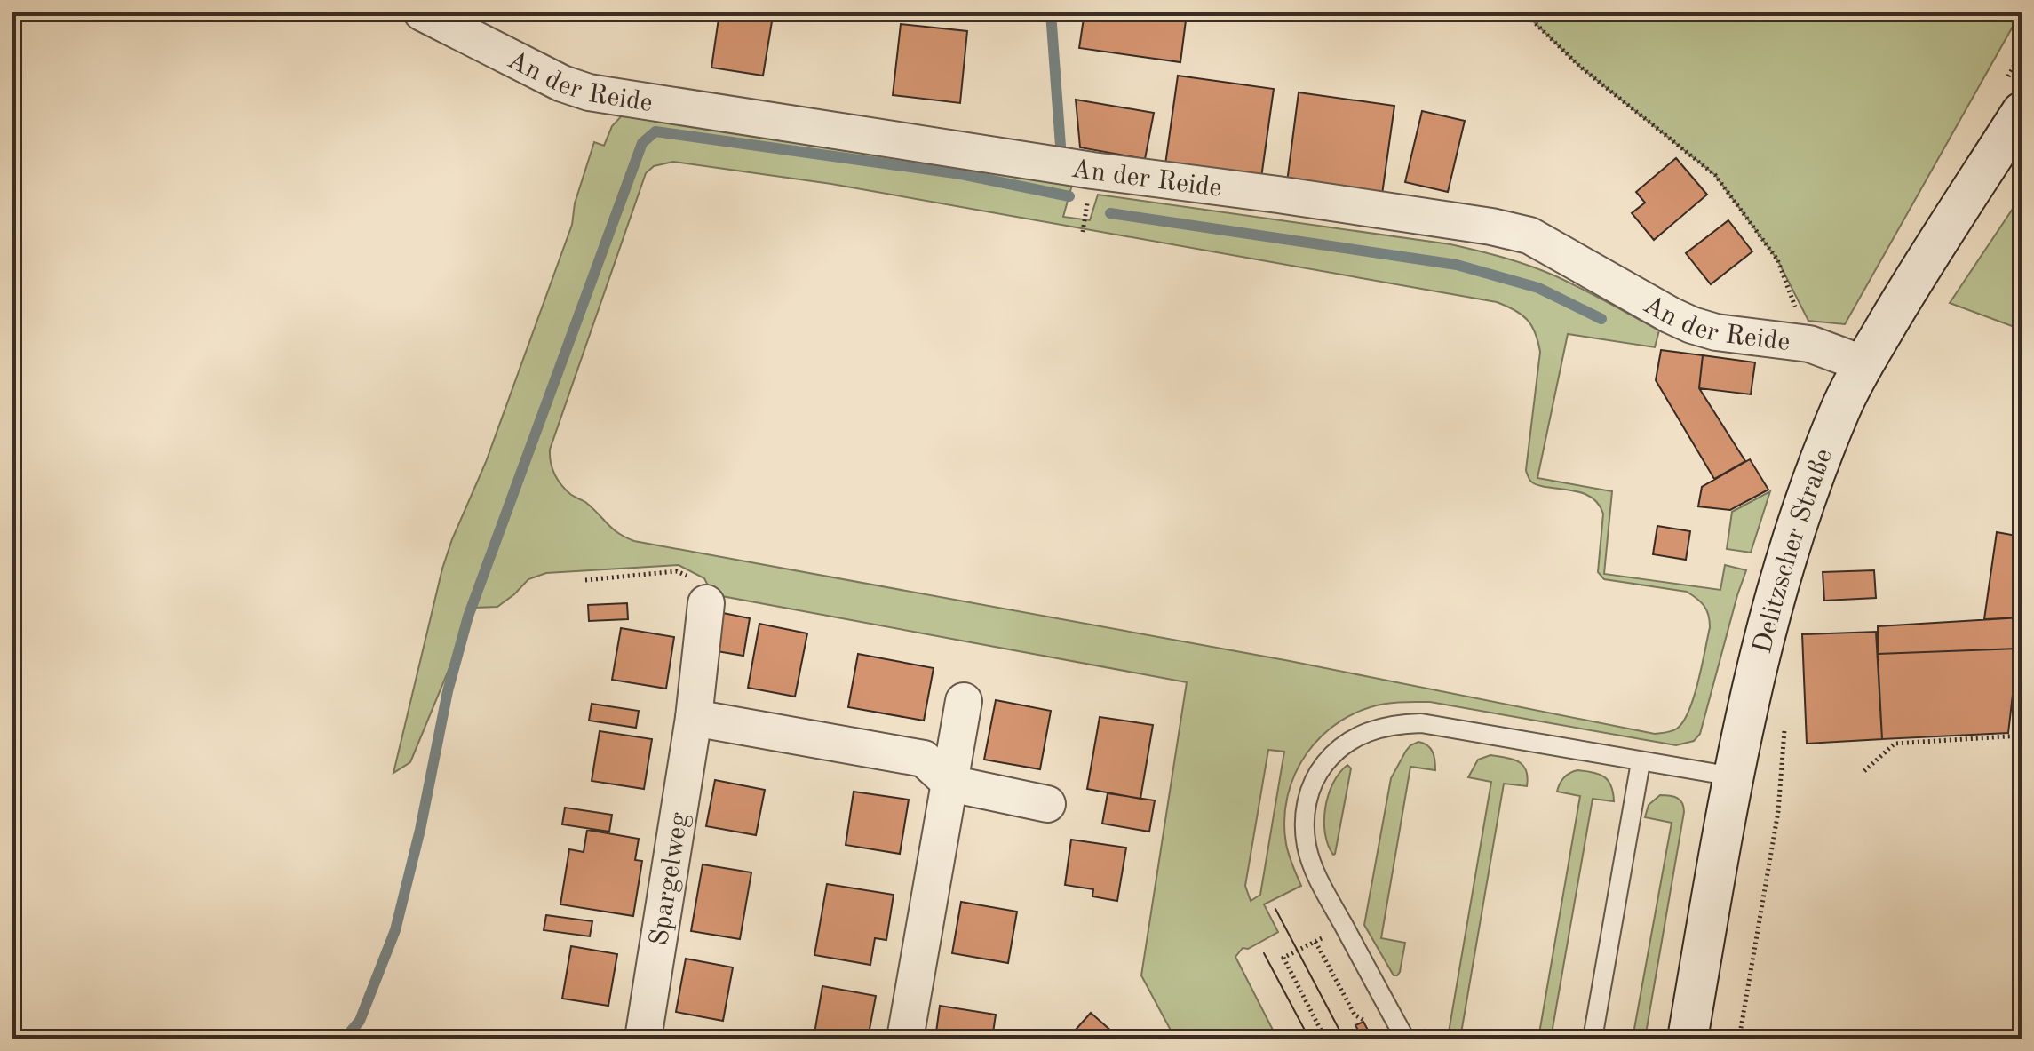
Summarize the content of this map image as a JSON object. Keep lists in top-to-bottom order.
{
  "streets": {
    "main road": ["Delitzscher Straße"],
    "street": ["An der Reide", "Spargelweg"]
  },
  "crossings": [
    ["An der Reide", "Delitzscher Straße"]
  ]
}
